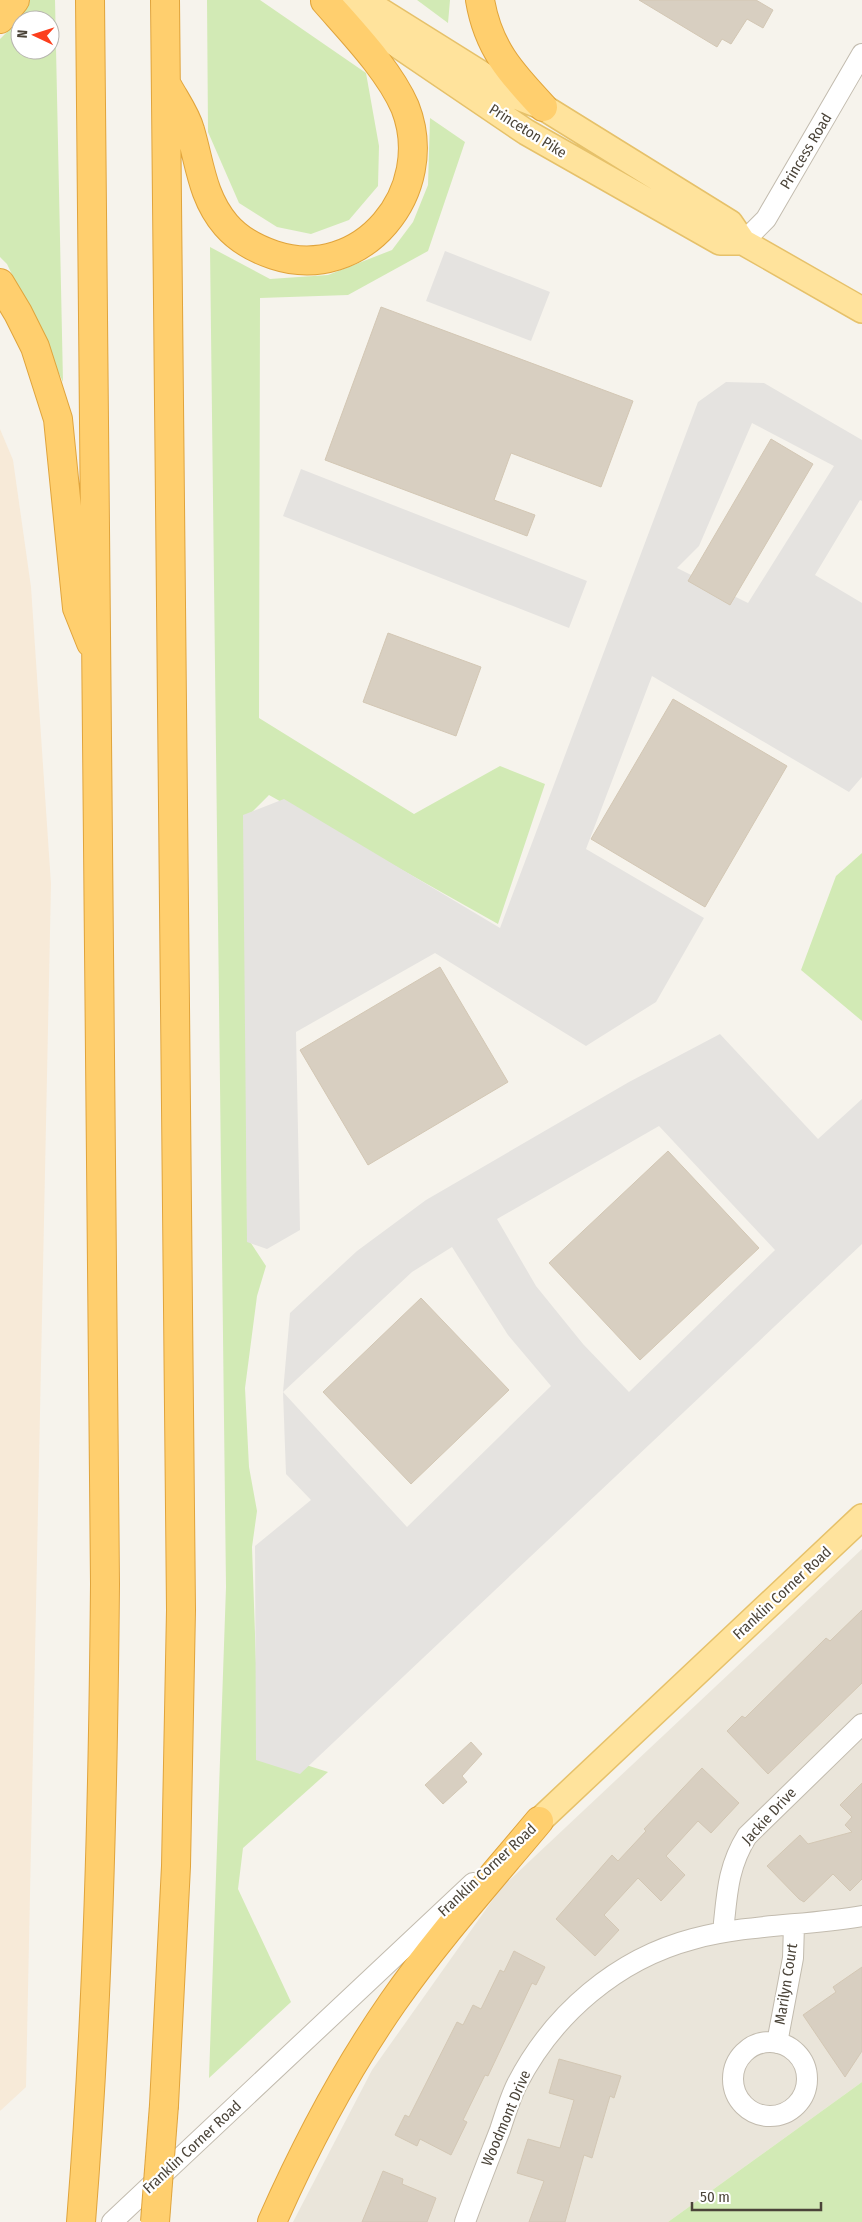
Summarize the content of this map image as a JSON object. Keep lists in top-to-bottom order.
{
  "streets": {
    "main road": ["Princeton Pike", "Franklin Corner Road"],
    "street": [
      "Princess Road",
      "Jackie Drive",
      "Marilyn Court",
      "Woodmont Drive"
    ]
  },
  "crossings": [
    ["Princeton Pike", "Princess Road"],
    ["Jackie Drive", "Woodmont Drive"],
    ["Marilyn Court", "Woodmont Drive"]
  ],
  "scale_bar": "50 m",
  "north": "left"
}
